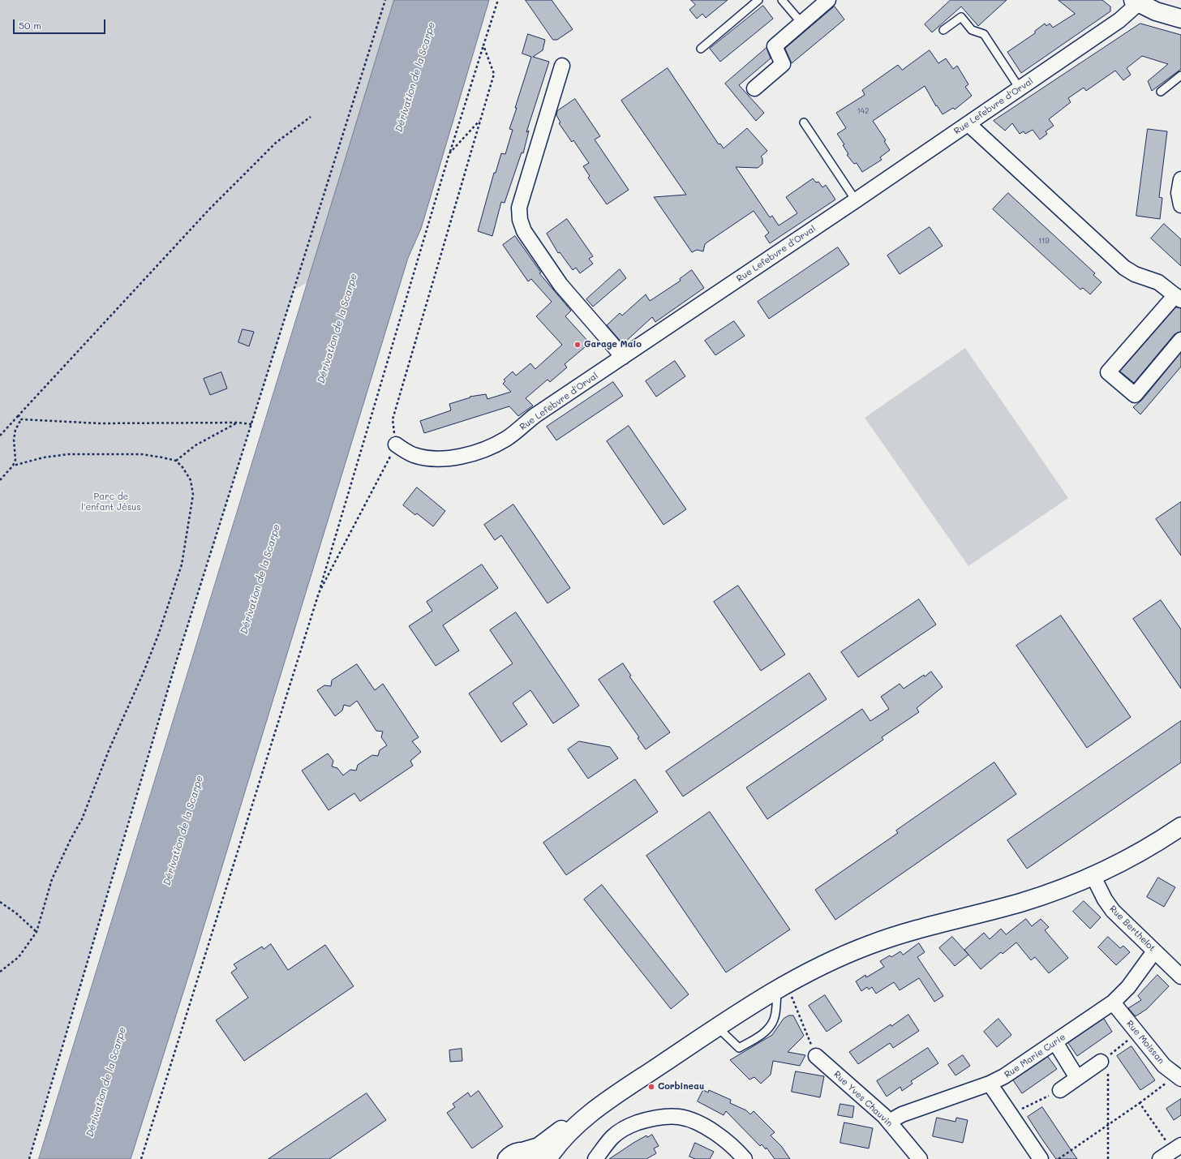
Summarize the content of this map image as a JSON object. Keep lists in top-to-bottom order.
{
  "streets": {
    "street": [
      "Rue Lefebvre d'Orval",
      "Rue Berthelot",
      "Rue Moissan",
      "Rue Marie Curie",
      "Rue Yves Chauvin"
    ]
  },
  "crossings": [
    ["Rue Berthelot", "Rue Marie Curie"],
    ["Rue Moissan", "Rue Marie Curie"],
    ["Rue Marie Curie", "Rue Yves Chauvin"]
  ],
  "water": ["Dérivation de la Scarpe"],
  "parks": ["Parc de l'enfant Jésus"],
  "places": ["Garage Maio", "Corbineau"],
  "house_numbers": ["142", "119"],
  "scale_bar": "50 m"
}
